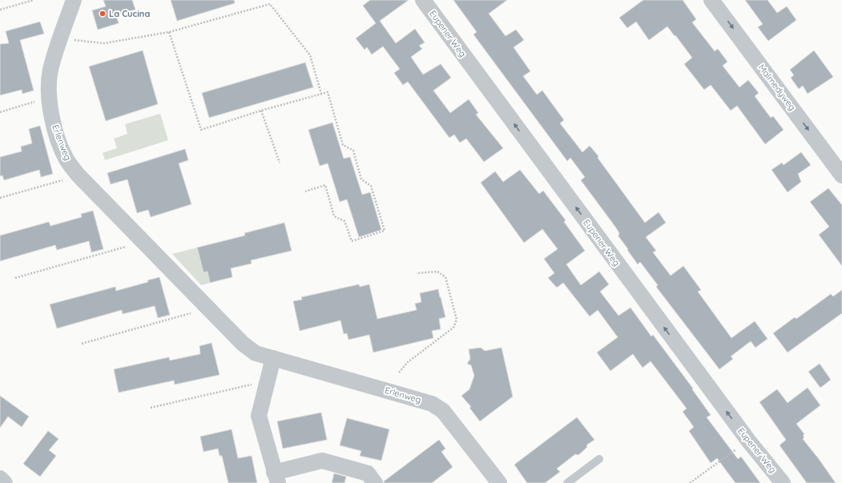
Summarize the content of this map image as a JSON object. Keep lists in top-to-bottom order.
{
  "streets": {
    "street": ["Eupener Weg", "Malmedyweg", "Erlenweg"]
  },
  "one_way": ["Eupener Weg", "Malmedyweg"],
  "places": ["La Cucina"]
}
